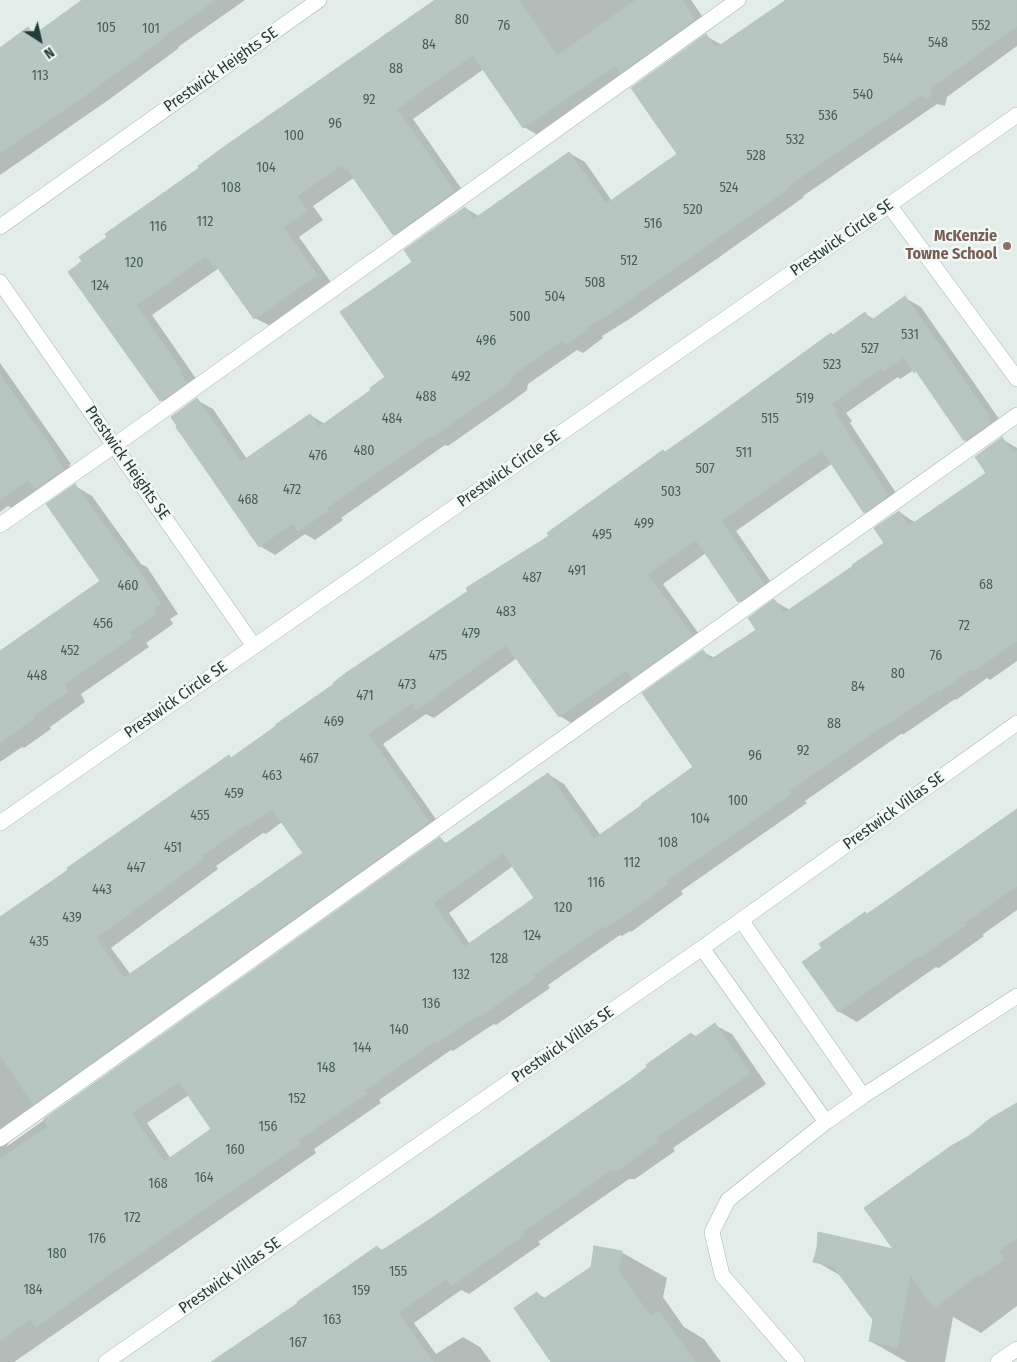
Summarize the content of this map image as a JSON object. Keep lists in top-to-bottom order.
{
  "streets": {
    "street": ["Prestwick Heights SE", "Prestwick Circle SE", "Prestwick Villas SE"]
  },
  "crossings": [
    ["Prestwick Heights SE", "Prestwick Circle SE"]
  ],
  "places": ["McKenzie Towne School"],
  "house_numbers": [
    "80",
    "76",
    "552",
    "105",
    "101",
    "548",
    "84",
    "544",
    "88",
    "113",
    "540",
    "92",
    "536",
    "96",
    "100",
    "532",
    "528",
    "104",
    "108",
    "524",
    "520",
    "112",
    "516",
    "116",
    "512",
    "120",
    "508",
    "124",
    "504",
    "500",
    "531",
    "496",
    "527",
    "523",
    "492",
    "488",
    "519",
    "484",
    "515",
    "480",
    "511",
    "476",
    "507",
    "472",
    "503",
    "468",
    "499",
    "495",
    "491",
    "487",
    "68",
    "460",
    "483",
    "456",
    "72",
    "479",
    "452",
    "475",
    "76",
    "80",
    "448",
    "473",
    "84",
    "471",
    "469",
    "88",
    "92",
    "96",
    "467",
    "463",
    "459",
    "100",
    "455",
    "104",
    "108",
    "451",
    "112",
    "447",
    "116",
    "443",
    "120",
    "439",
    "124",
    "435",
    "128",
    "132",
    "136",
    "140",
    "144",
    "148",
    "152",
    "156",
    "160",
    "164",
    "168",
    "172",
    "176",
    "180",
    "155",
    "184",
    "159",
    "163",
    "167"
  ],
  "north": "bottom right"
}
